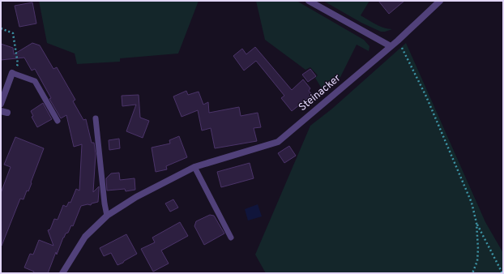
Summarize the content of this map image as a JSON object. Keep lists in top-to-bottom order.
{
  "streets": {
    "street": ["Steinacker"]
  }
}
